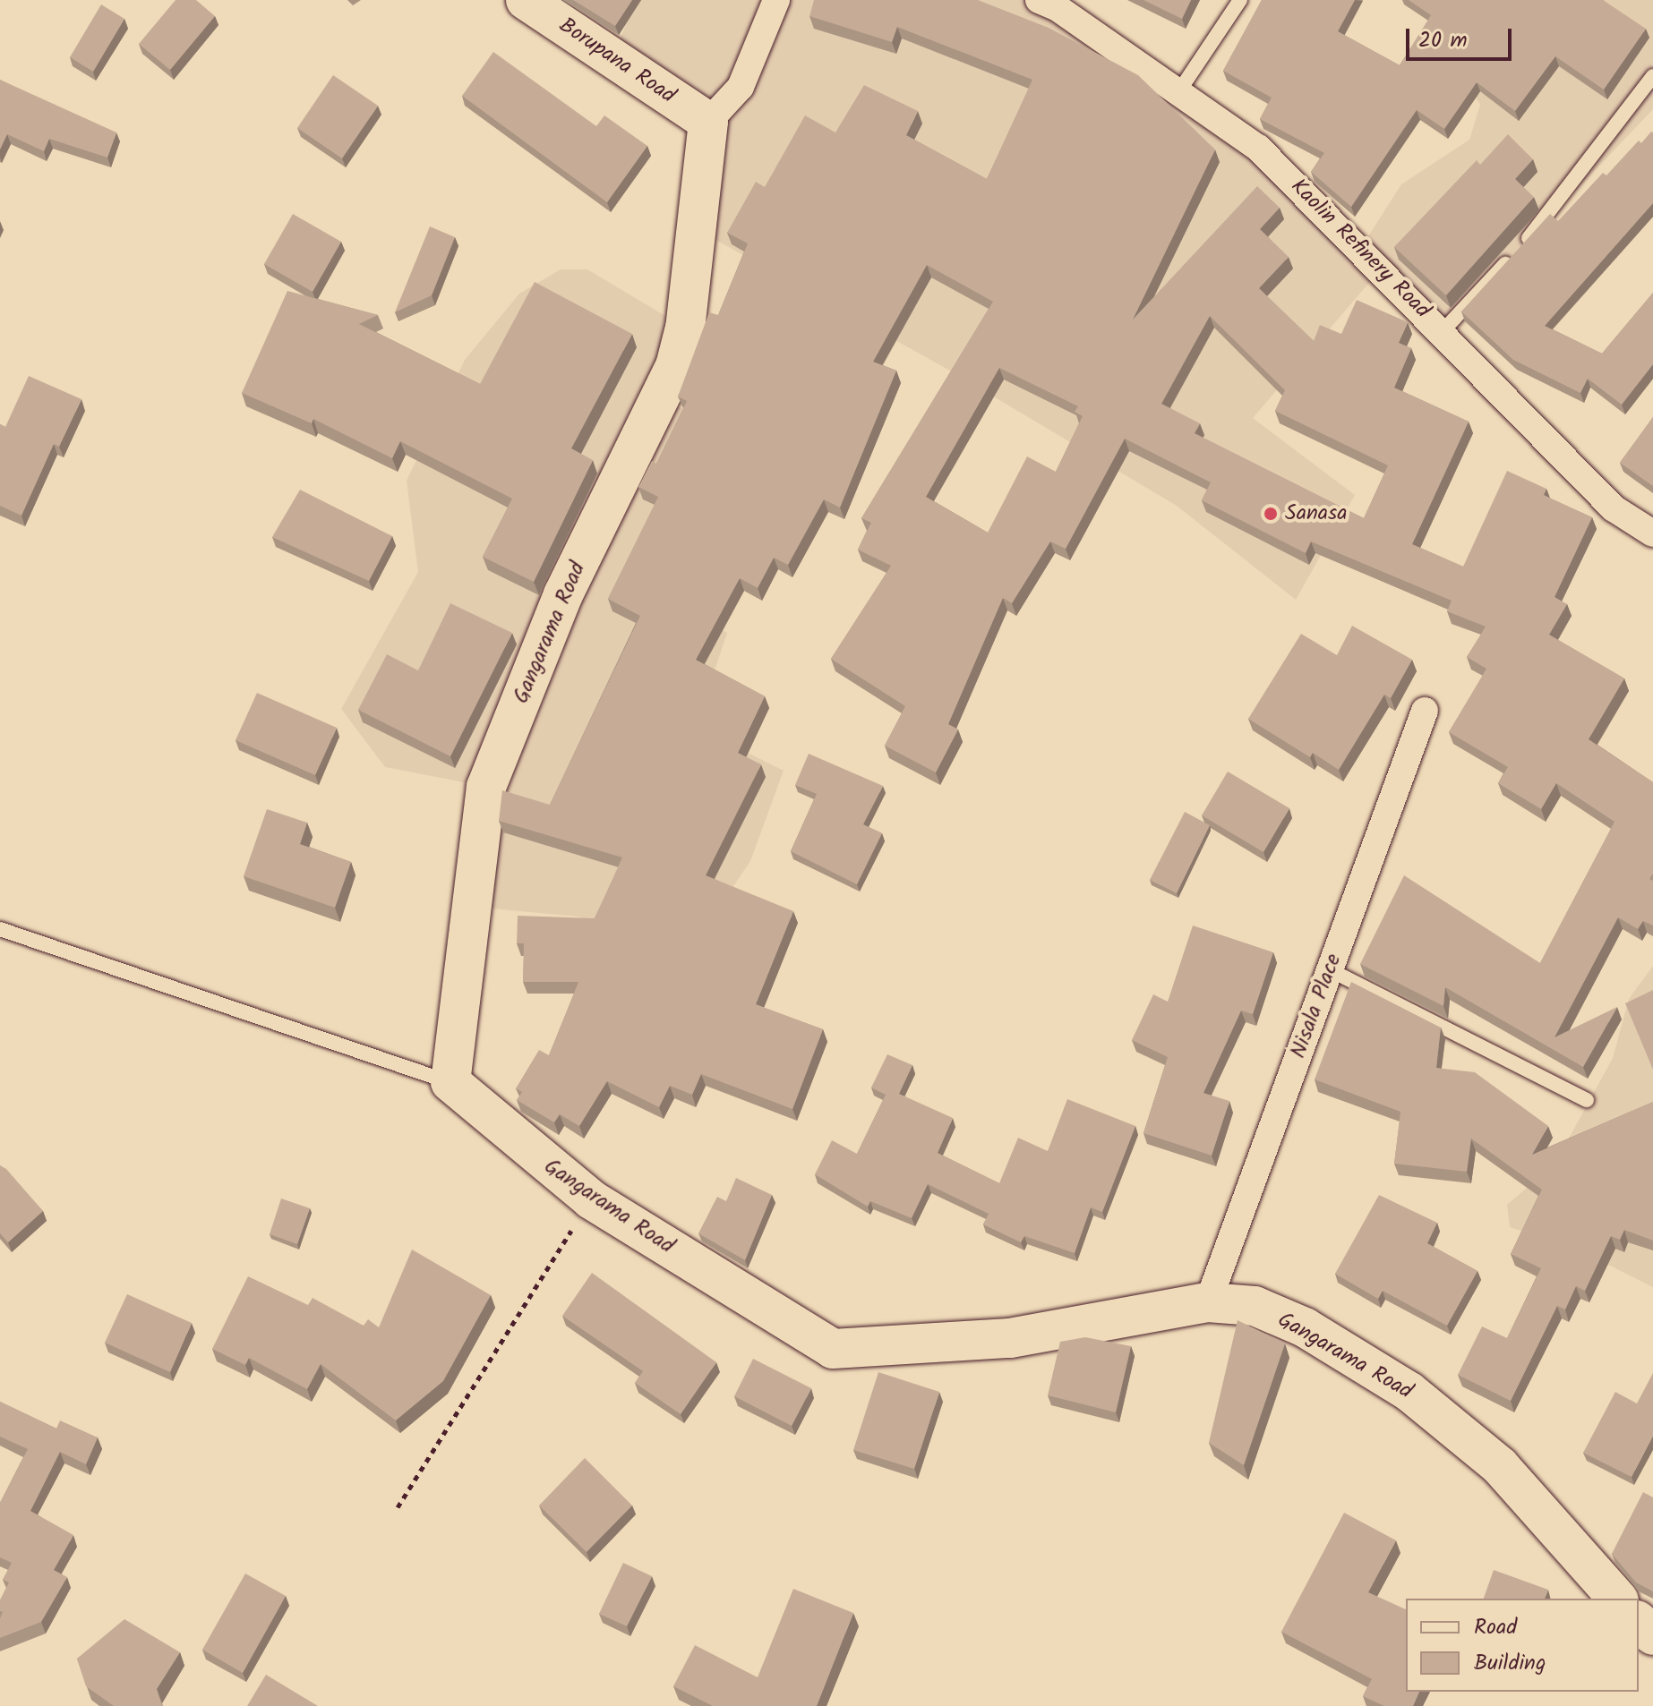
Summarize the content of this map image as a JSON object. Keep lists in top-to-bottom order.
{
  "streets": {
    "main road": ["Borupana Road", "Gangarama Road"],
    "street": ["Kaolin Refinery Road", "Nisala Place"]
  },
  "crossings": [
    ["Borupana Road", "Gangarama Road"],
    ["Gangarama Road", "Nisala Place"]
  ],
  "places": ["Sanasa"],
  "legend": ["Road", "Building"],
  "scale_bar": "20 m"
}
